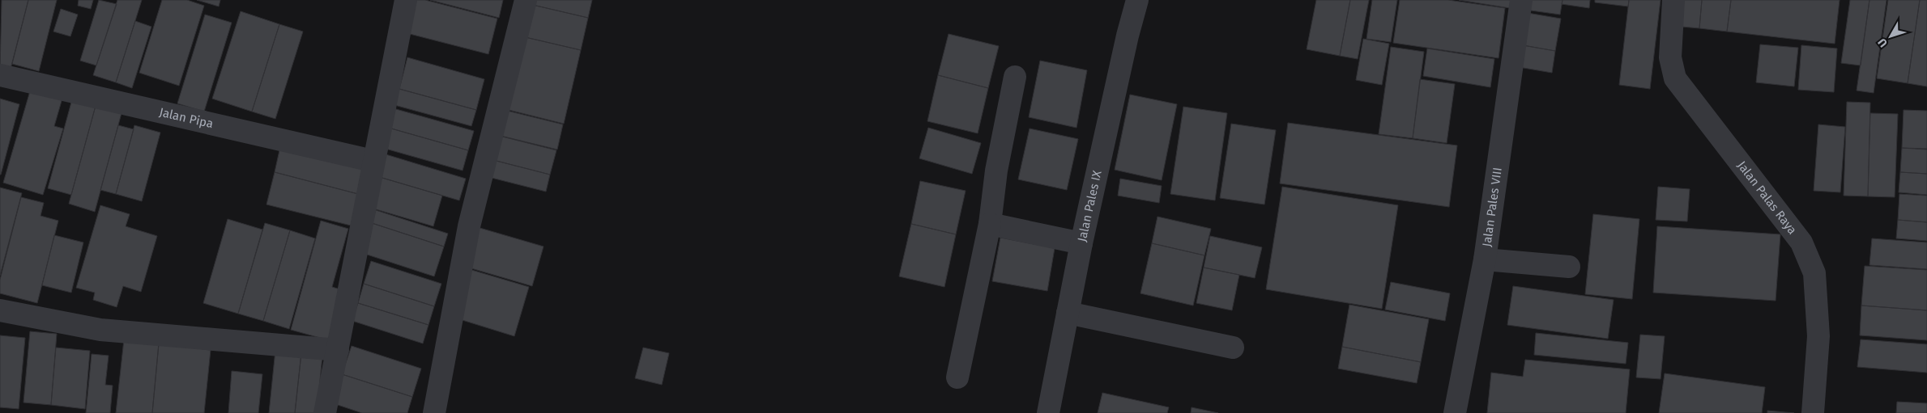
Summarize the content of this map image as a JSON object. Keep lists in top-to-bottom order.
{
  "streets": {
    "street": [
      "Jalan Pipa",
      "Jalan Palas Raya",
      "Jalan Pales IX",
      "Jalan Pales VIII"
    ]
  },
  "north": "bottom left"
}
